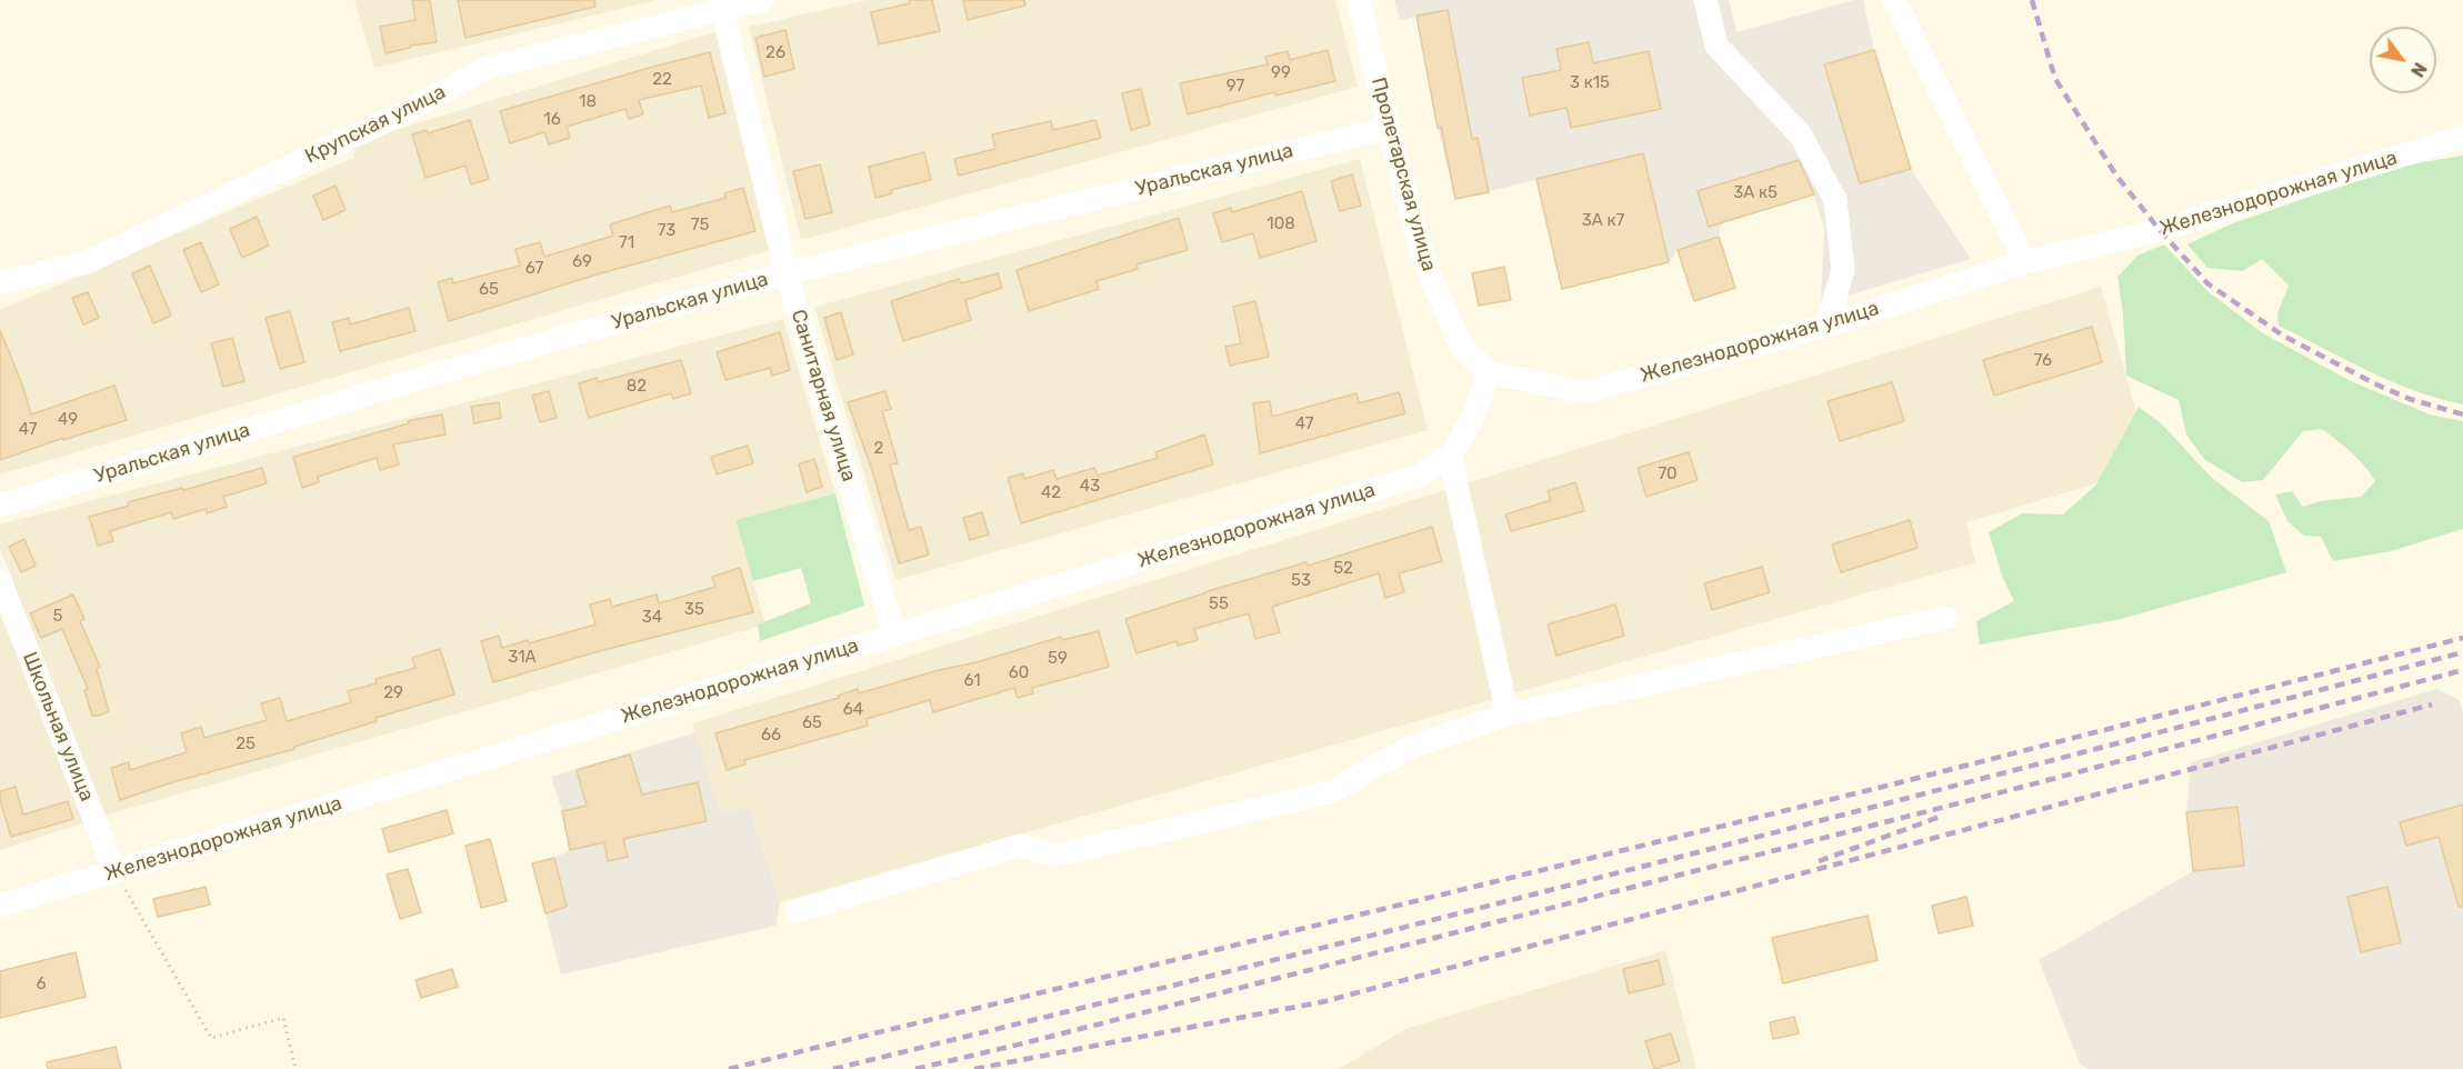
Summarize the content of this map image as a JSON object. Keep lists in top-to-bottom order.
{
  "streets": {
    "street": [
      "Крупская улица",
      "Уральская улица",
      "Пролетарская улица",
      "Железнодорожная улица",
      "Санитарная улица",
      "Школьная улица"
    ]
  },
  "crossings": [
    ["Крупская улица", "Санитарная улица"],
    ["Уральская улица", "Пролетарская улица"],
    ["Уральская улица", "Санитарная улица"],
    ["Пролетарская улица", "Железнодорожная улица"],
    ["Железнодорожная улица", "Санитарная улица"],
    ["Железнодорожная улица", "Школьная улица"]
  ],
  "house_numbers": [
    "26",
    "99",
    "22",
    "3 к15",
    "97",
    "18",
    "16",
    "3А к5",
    "3А к7",
    "108",
    "75",
    "73",
    "71",
    "69",
    "67",
    "65",
    "76",
    "82",
    "49",
    "47",
    "47",
    "2",
    "70",
    "43",
    "42",
    "52",
    "53",
    "55",
    "35",
    "5",
    "34",
    "31А",
    "59",
    "60",
    "61",
    "29",
    "64",
    "65",
    "66",
    "25",
    "6"
  ],
  "north": "bottom right"
}
